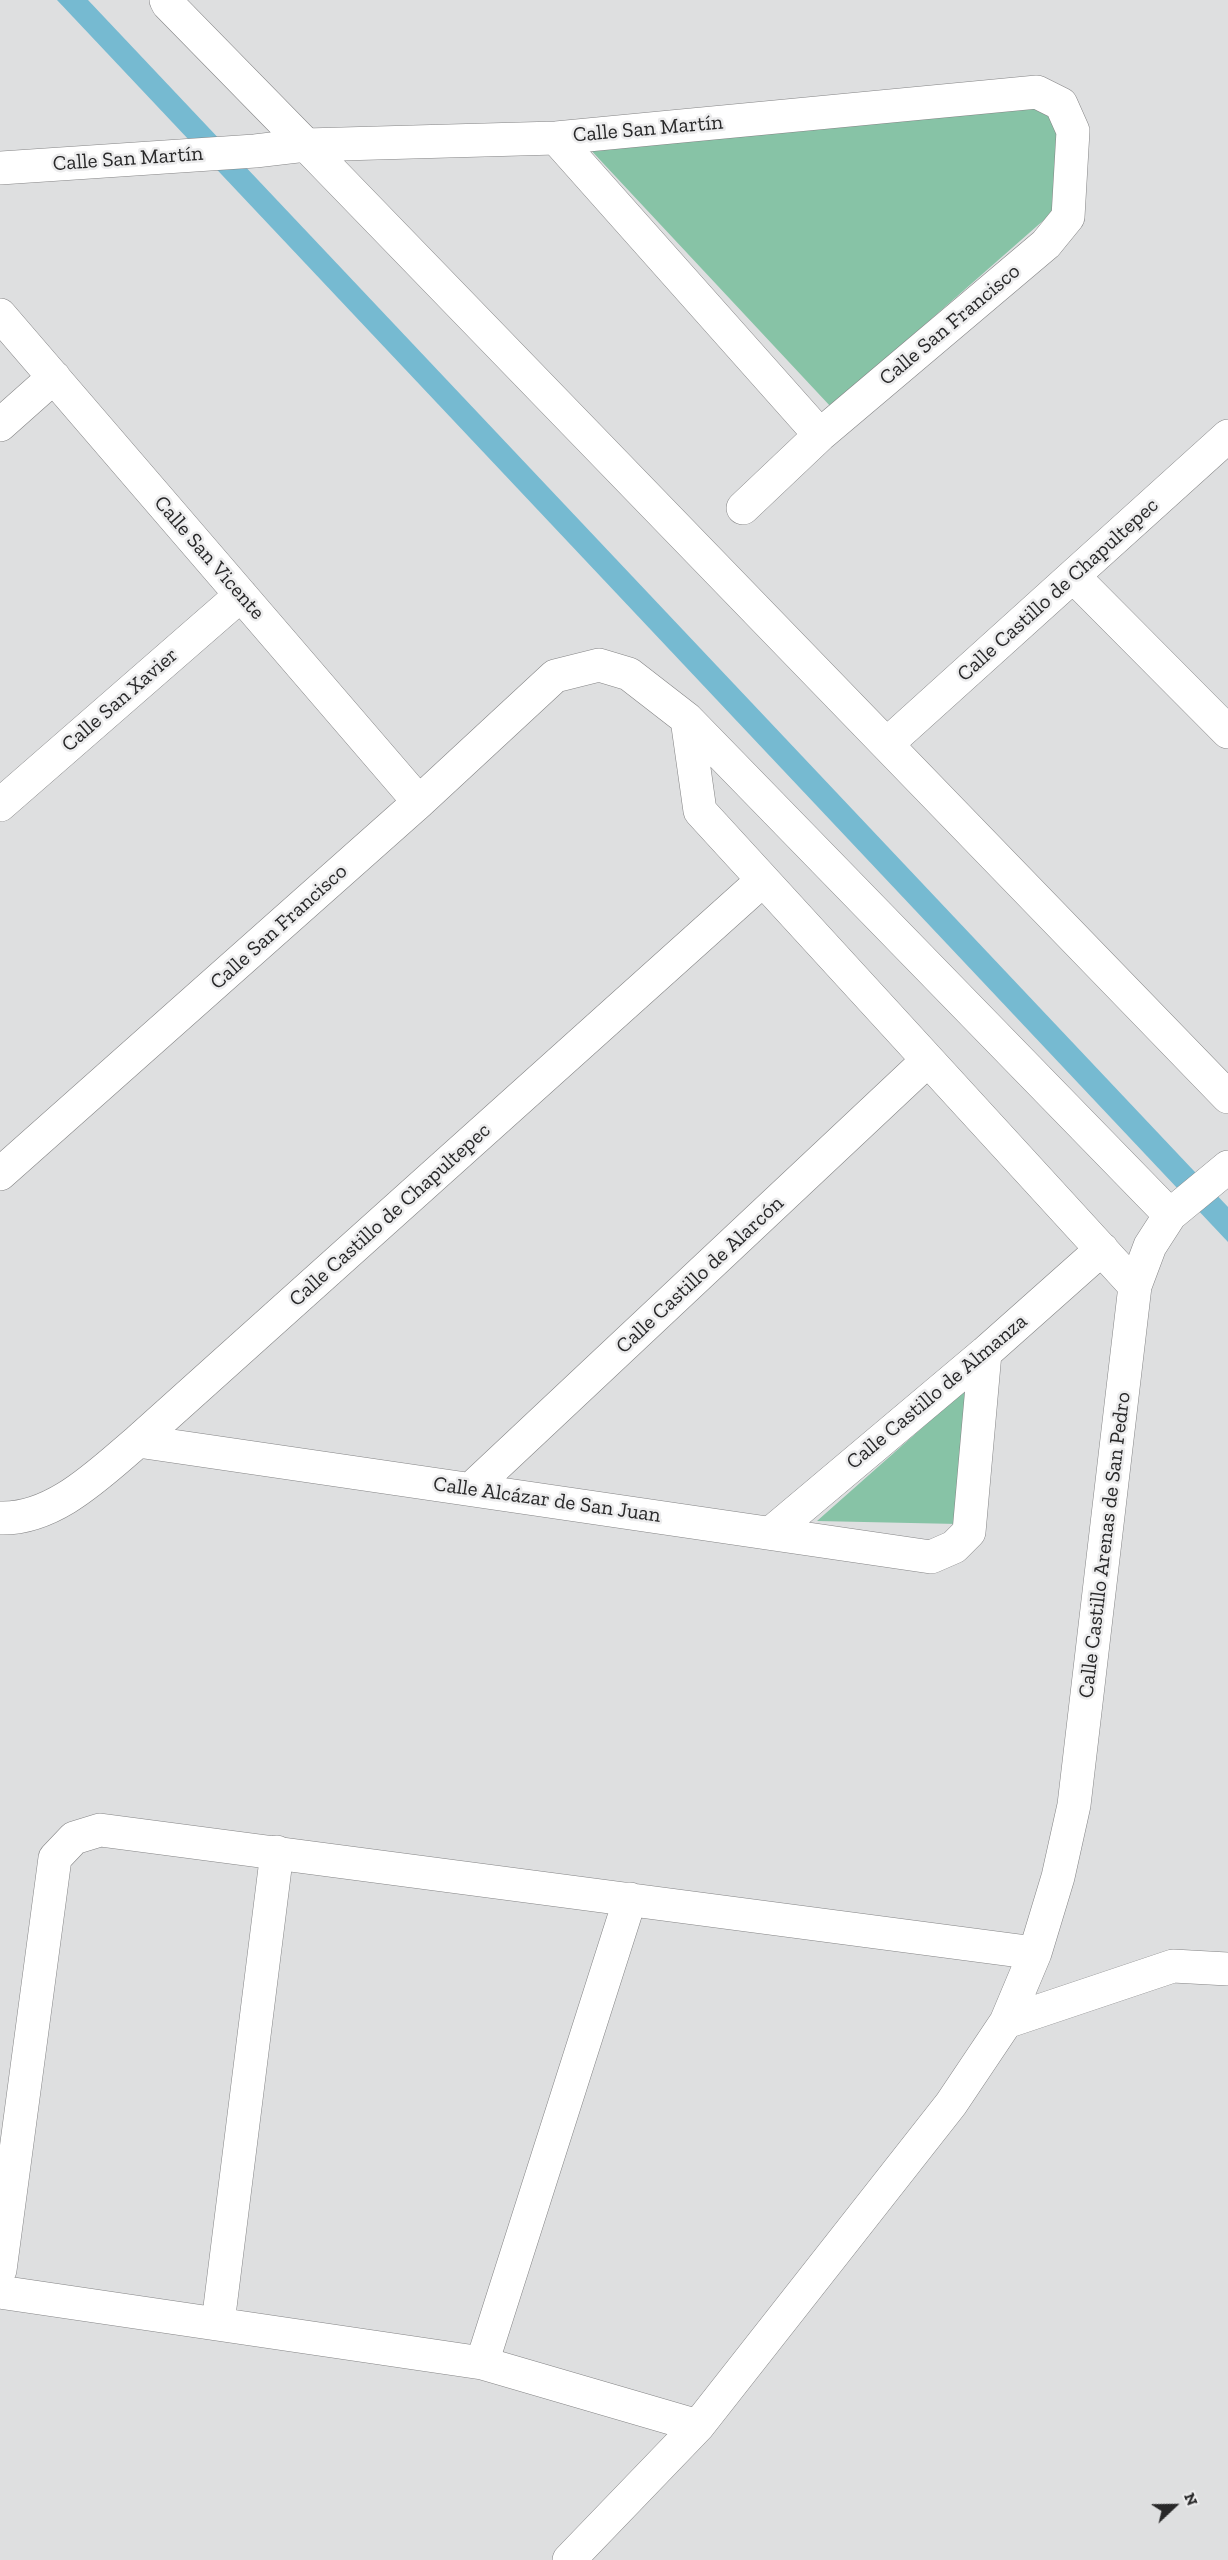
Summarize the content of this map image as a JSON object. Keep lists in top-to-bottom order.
{
  "streets": {
    "street": [
      "Calle San Martín",
      "Calle San Francisco",
      "Calle San Vicente",
      "Calle Castillo de Chapultepec",
      "Calle San Xavier",
      "Calle Castillo de Alarcón",
      "Calle Castillo de Almanza",
      "Calle Alcázar de San Juan",
      "Calle Castillo Arenas de San Pedro"
    ]
  },
  "crossings": [
    ["Calle San Martín", "Calle San Francisco"],
    ["Calle San Francisco", "Calle San Vicente"],
    ["Calle San Vicente", "Calle San Xavier"],
    ["Calle Castillo de Chapultepec", "Calle Alcázar de San Juan"],
    ["Calle Castillo de Alarcón", "Calle Alcázar de San Juan"],
    ["Calle Castillo de Almanza", "Calle Alcázar de San Juan"]
  ],
  "north": "right"
}
